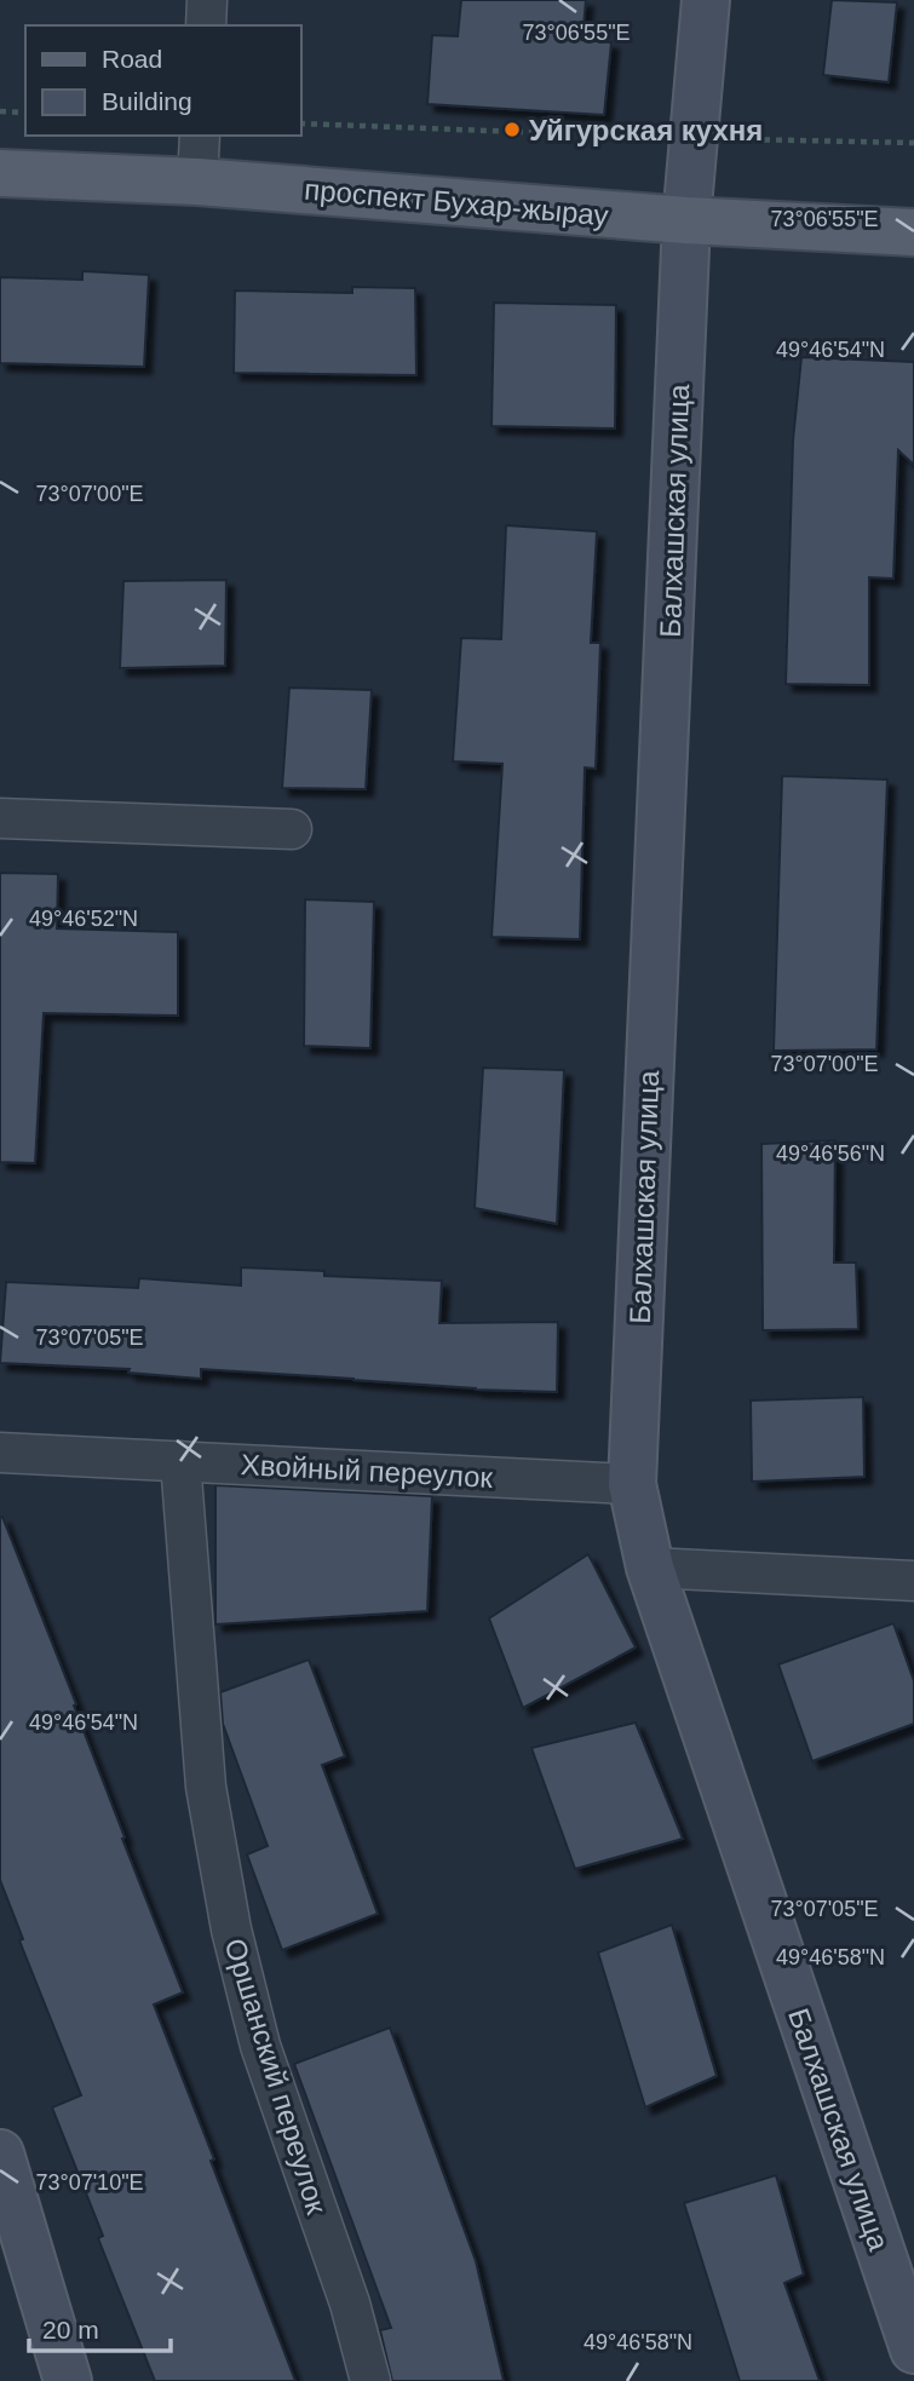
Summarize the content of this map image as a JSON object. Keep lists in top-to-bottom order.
{
  "streets": {
    "main road": ["проспект Бухар-жырау"],
    "street": ["Балхашская улица", "Хвойный переулок", "Оршанский переулок"]
  },
  "crossings": [
    ["проспект Бухар-жырау", "Балхашская улица"],
    ["Балхашская улица", "Хвойный переулок"],
    ["Хвойный переулок", "Оршанский переулок"]
  ],
  "places": ["Уйгурская кухня"],
  "legend": ["Road", "Building"],
  "scale_bar": "20 m",
  "coordinates": [
    "73°06'55\"E",
    "49°46'54\"N",
    "73°07'00\"E",
    "49°46'52\"N",
    "49°46'56\"N",
    "73°07'05\"E",
    "49°46'58\"N",
    "73°07'10\"E"
  ]
}
